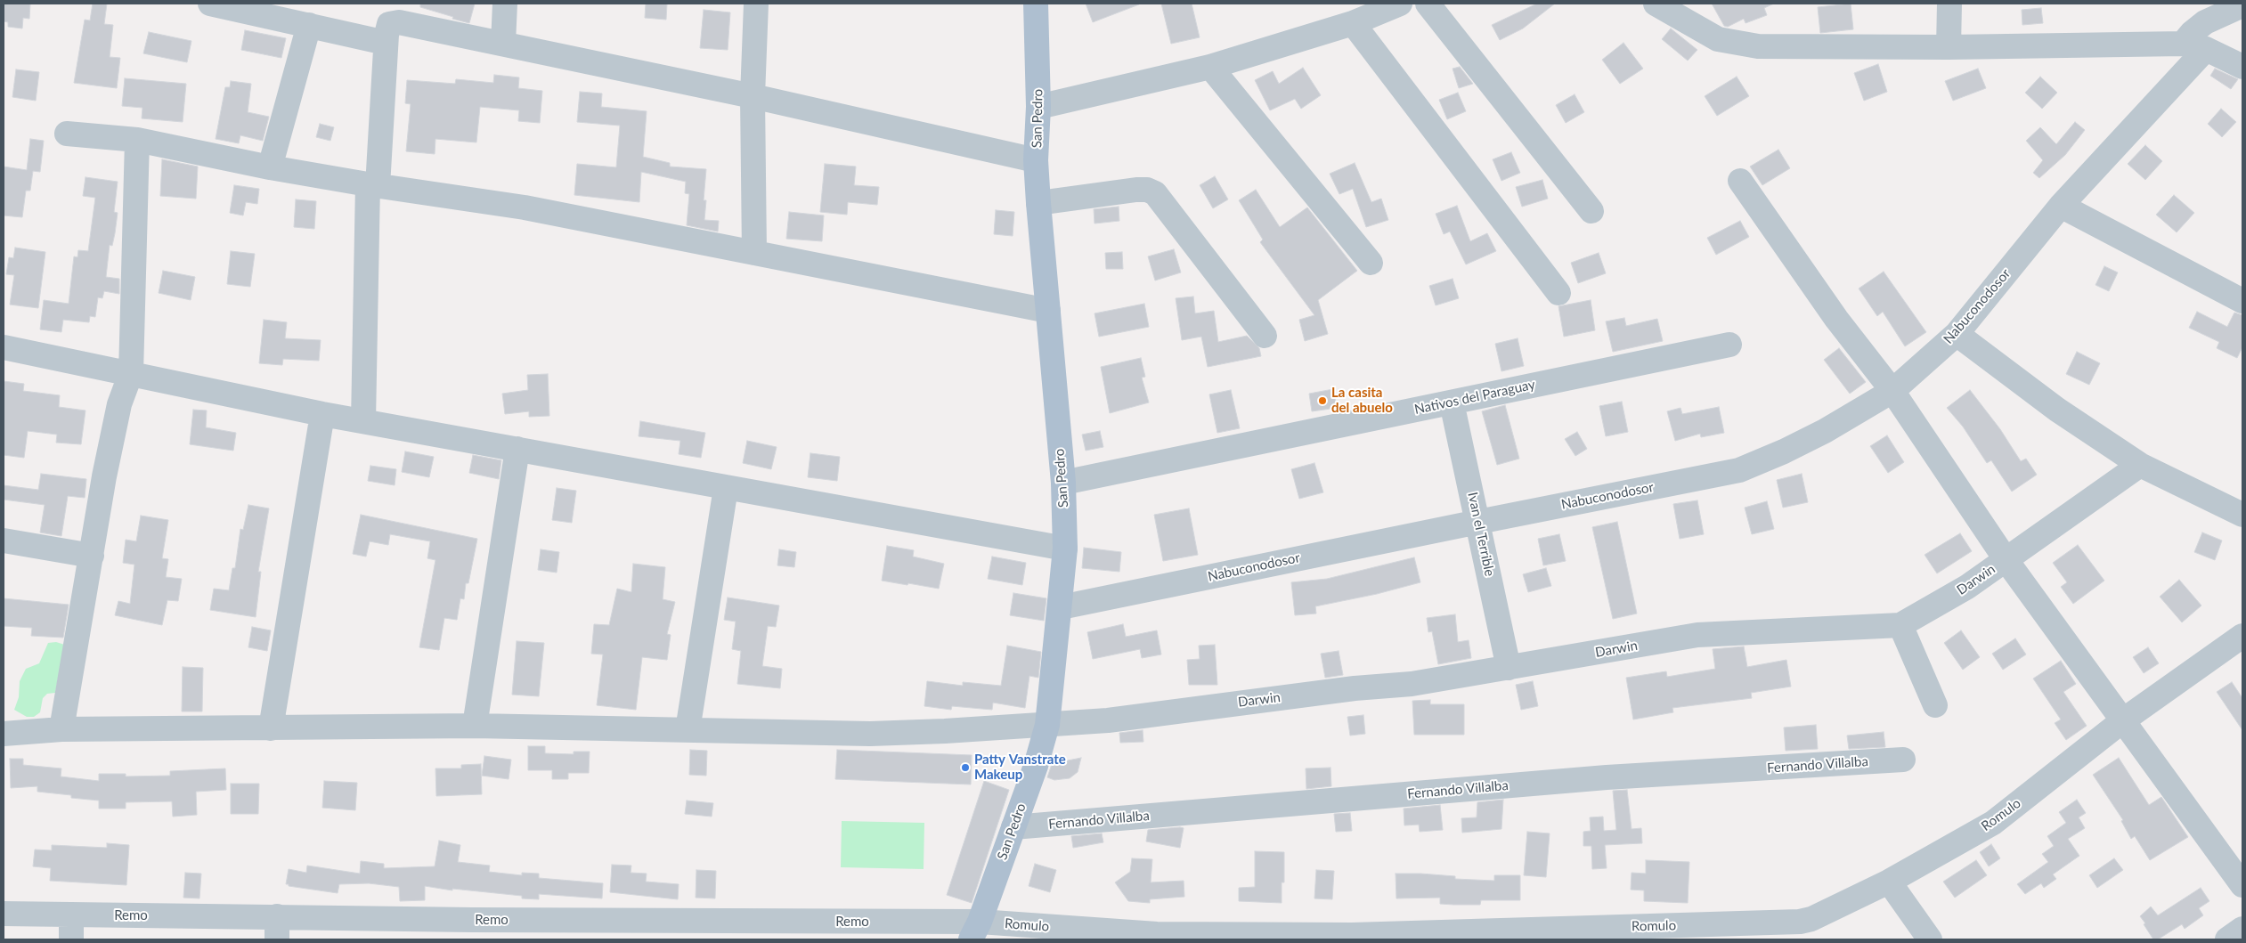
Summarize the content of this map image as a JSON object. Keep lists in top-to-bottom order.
{
  "streets": {
    "main road": ["San Pedro"],
    "street": [
      "Nabuconodosor",
      "Nativos del Paraguay",
      "Ivan el Terrible",
      "Darwin",
      "Fernando Villalba",
      "Romulo",
      "Remo"
    ]
  },
  "crossings": [
    ["San Pedro", "Nabuconodosor"],
    ["San Pedro", "Nativos del Paraguay"],
    ["San Pedro", "Darwin"],
    ["San Pedro", "Fernando Villalba"],
    ["San Pedro", "Romulo"],
    ["San Pedro", "Remo"],
    ["Nabuconodosor", "Ivan el Terrible"],
    ["Nativos del Paraguay", "Ivan el Terrible"],
    ["Ivan el Terrible", "Darwin"],
    ["Romulo", "Remo"]
  ],
  "places": ["La casita del abuelo", "Patty Vanstrate Makeup"]
}
